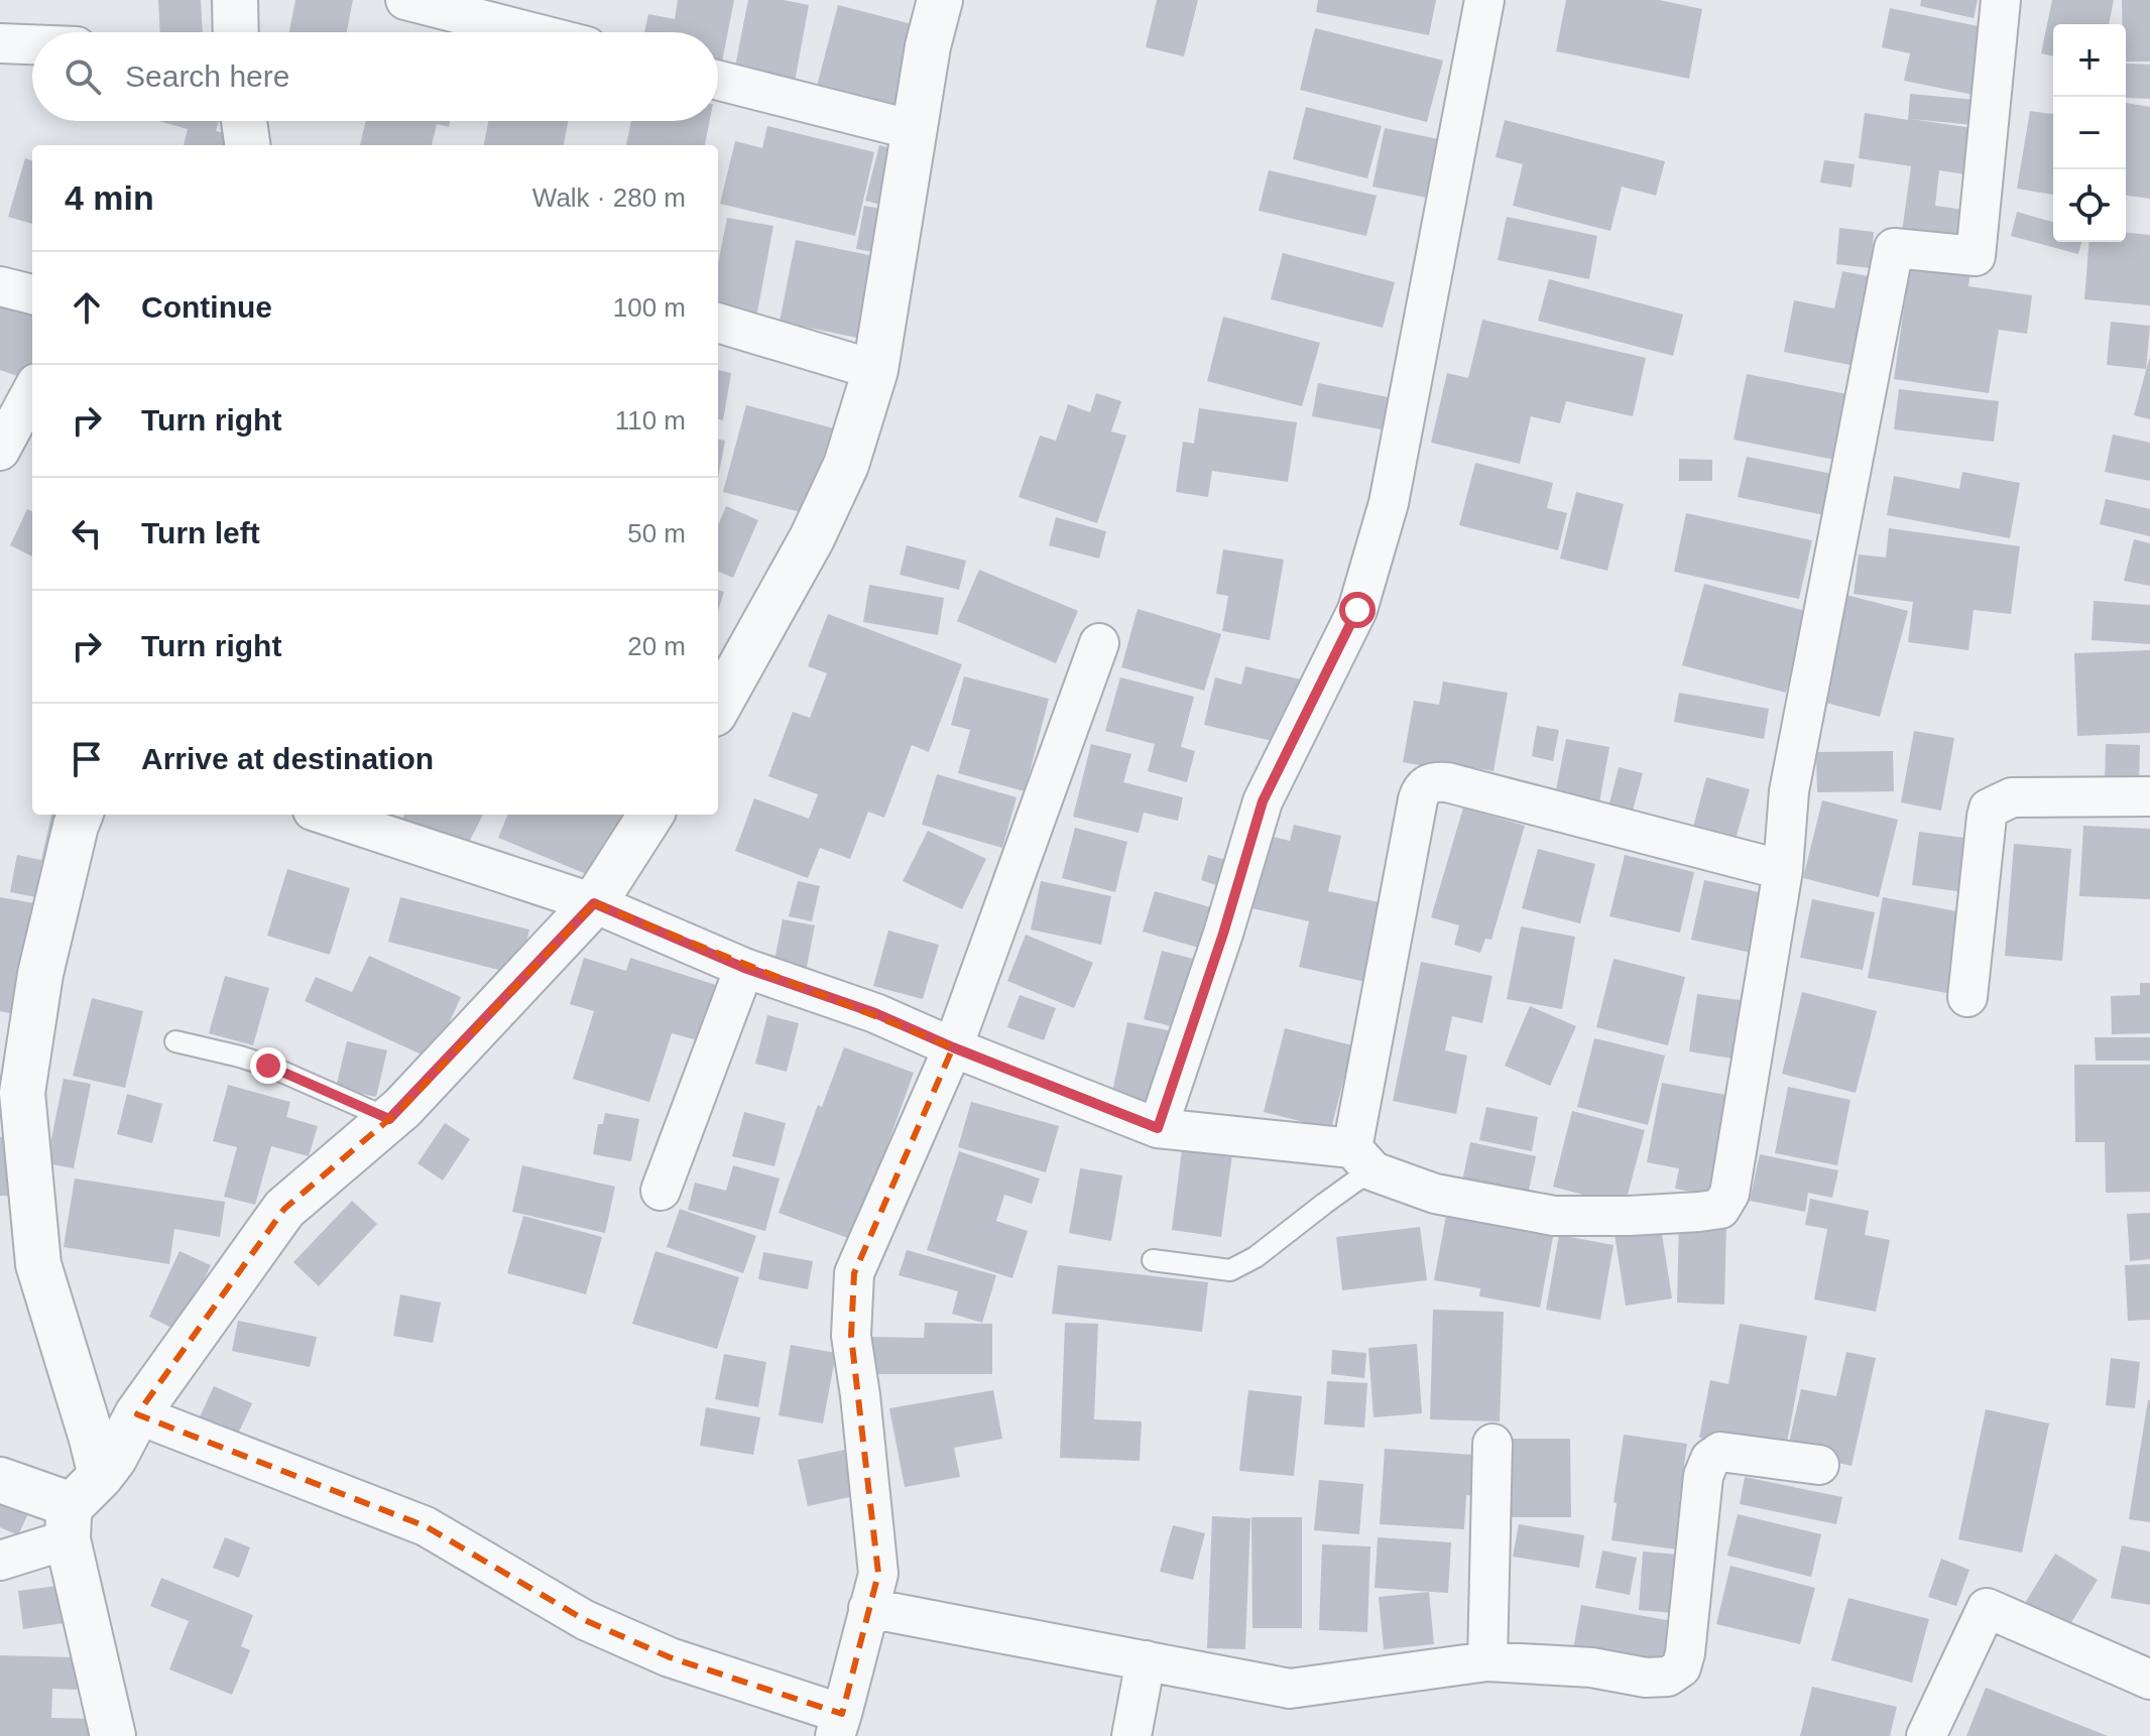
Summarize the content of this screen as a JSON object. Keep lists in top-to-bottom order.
{
  "page": {
    "map_buttons": ["+", "−"],
    "search": "Search here",
    "heading": ["4 min", "Walk · 280 m"],
    "list": [
      ["Continue", "100 m"],
      ["Turn right", "110 m"],
      ["Turn left", "50 m"],
      ["Turn right", "20 m"],
      "Arrive at destination"
    ]
  }
}
